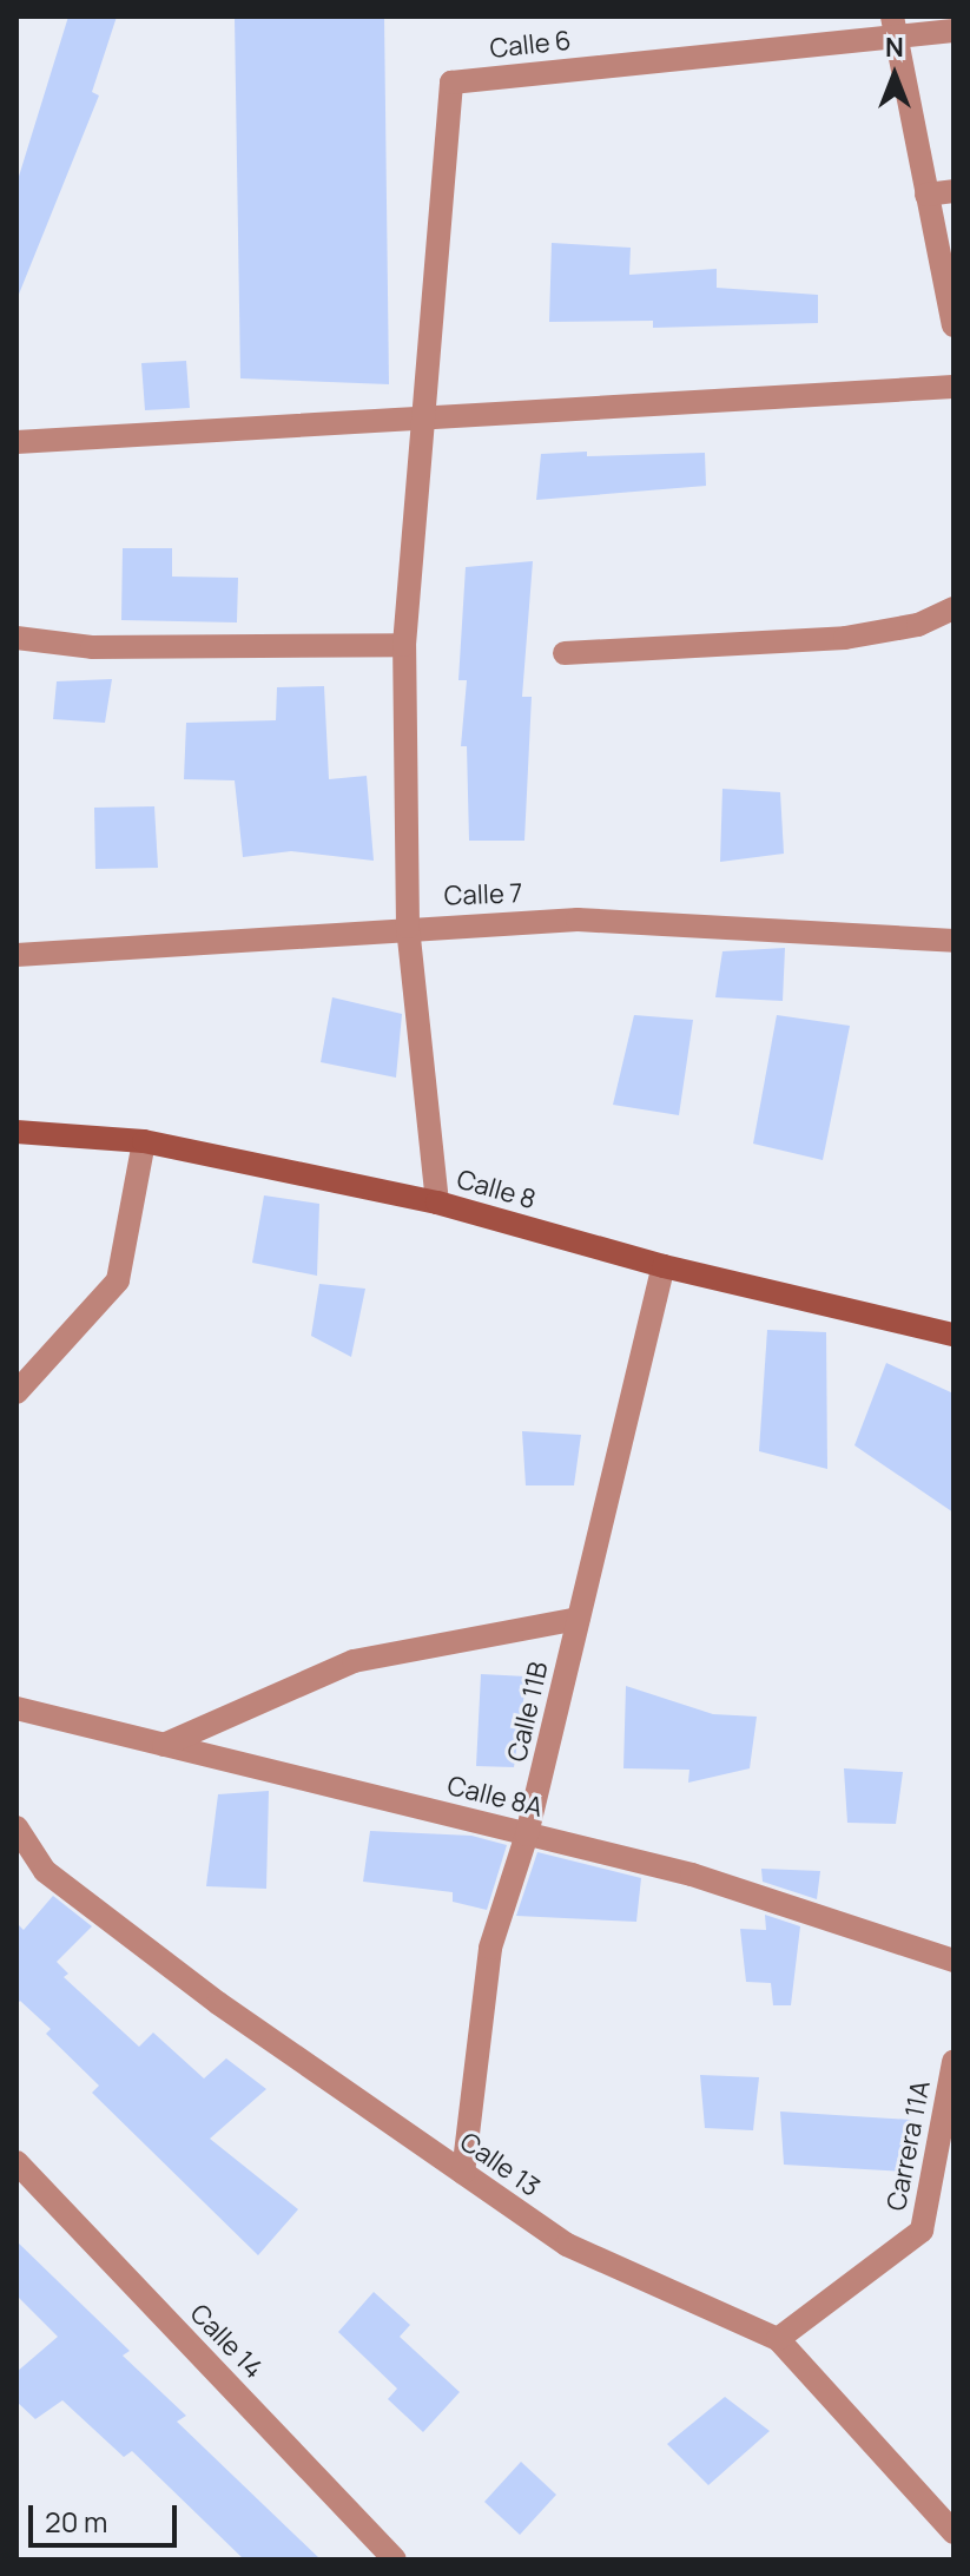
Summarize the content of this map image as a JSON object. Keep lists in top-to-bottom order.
{
  "streets": {
    "street": [
      "Calle 6",
      "Calle 7",
      "Calle 8",
      "Calle 11B",
      "Calle 8A",
      "Carrera 11A",
      "Calle 13",
      "Calle 14"
    ]
  },
  "crossings": [
    ["Calle 8", "Calle 11B"],
    ["Calle 11B", "Calle 8A"],
    ["Calle 11B", "Calle 13"],
    ["Carrera 11A", "Calle 13"]
  ],
  "scale_bar": "20 m",
  "north": "top"
}
